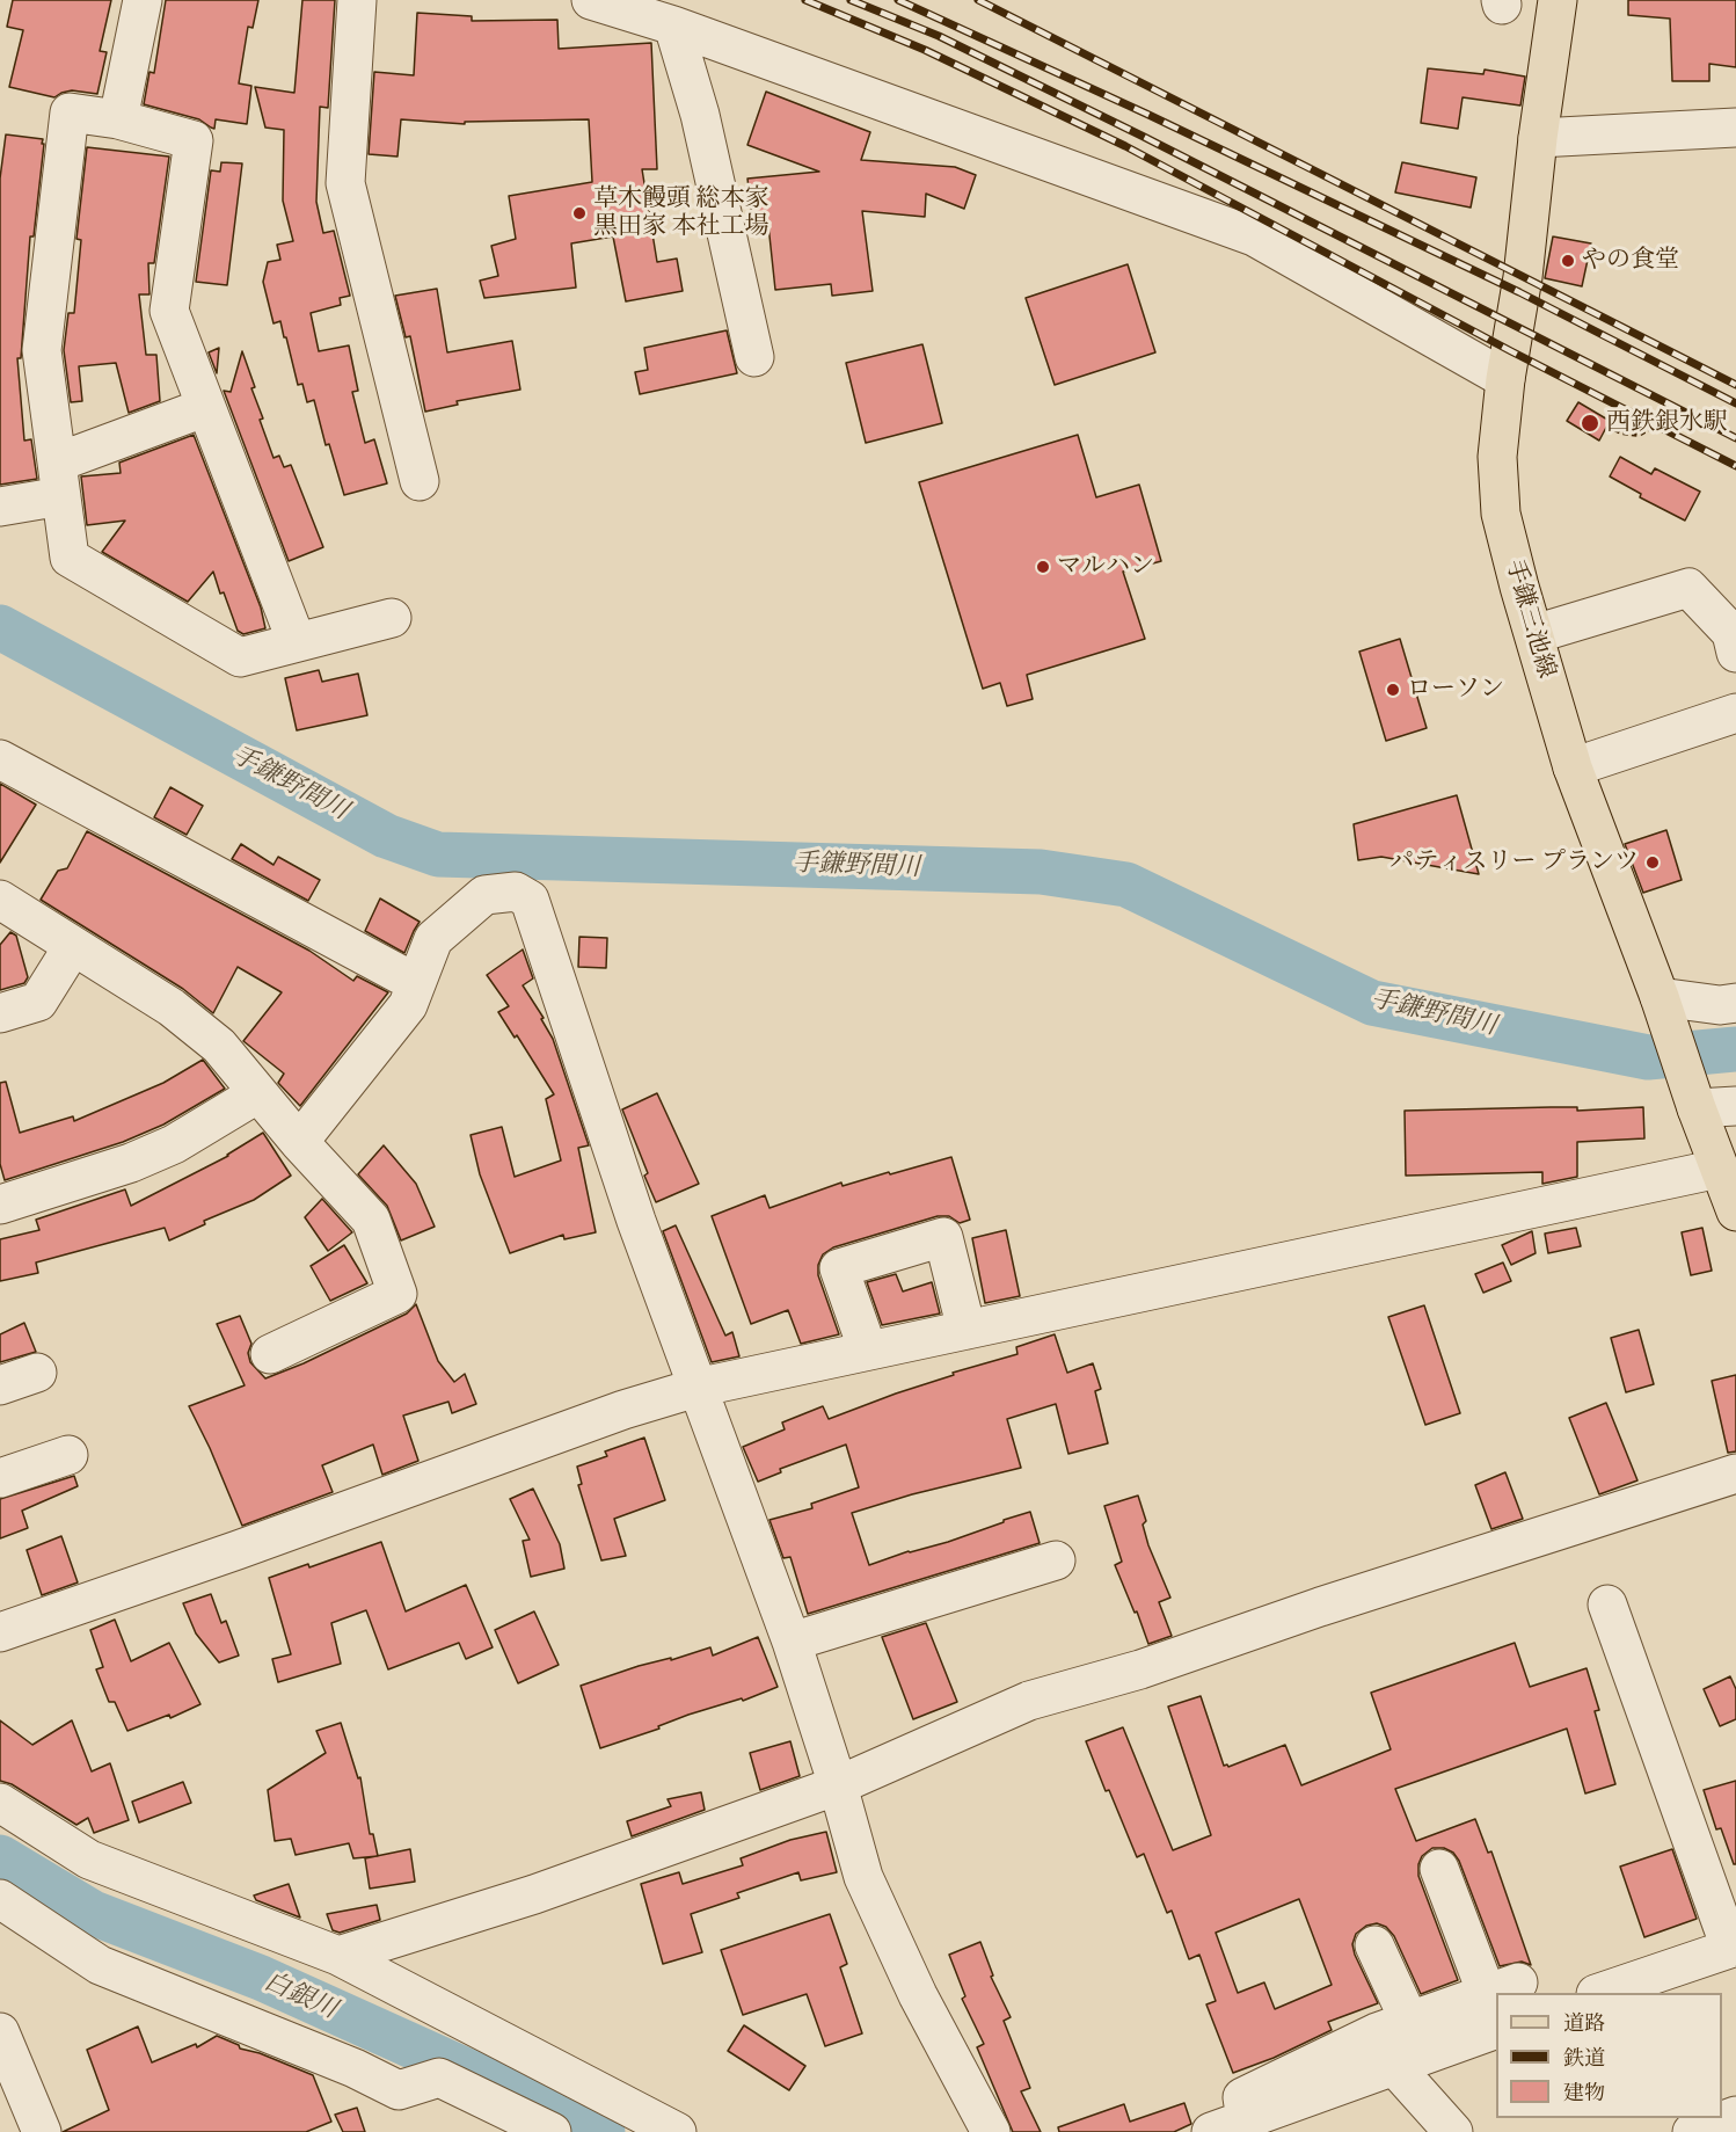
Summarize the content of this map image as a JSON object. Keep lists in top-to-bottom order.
{
  "streets": {
    "main road": ["手鎌三池線"]
  },
  "water": ["手鎌野間川", "白銀川"],
  "places": [
    "草木饅頭 総本家 黒田家 本社工場",
    "やの食堂",
    "西鉄銀水駅",
    "マルハン",
    "ローソン",
    "パティスリー プランツ"
  ],
  "legend": ["道路", "鉄道", "建物"]
}
